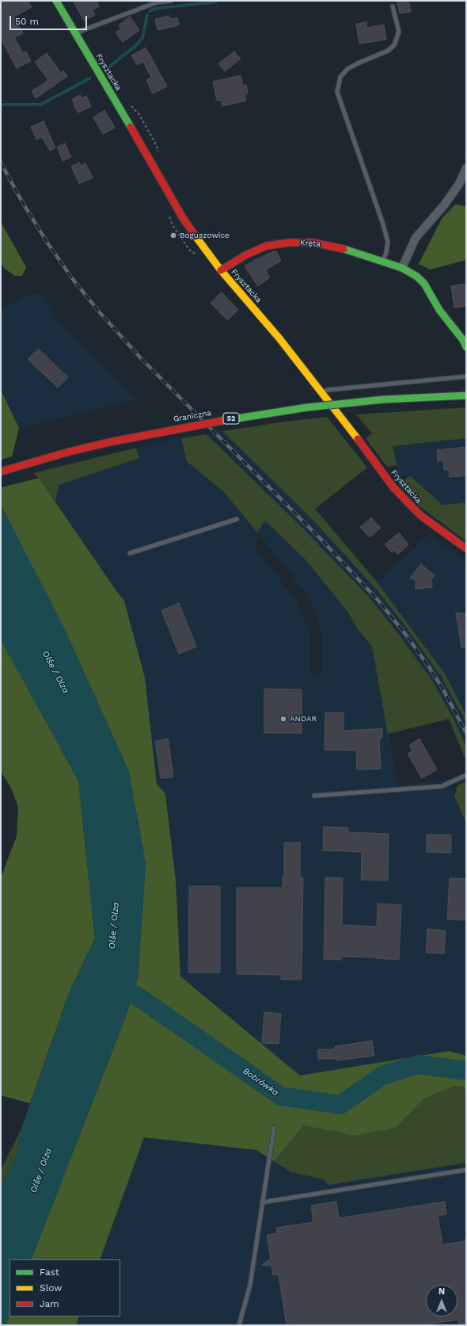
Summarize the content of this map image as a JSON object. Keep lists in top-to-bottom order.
{
  "streets": {
    "main road": [
      "Frysztacka",
      "Kręta",
      "Graniczna",
      "52"
    ]
  },
  "crossings": [
    ["Frysztacka", "Kręta"]
  ],
  "water": ["Olše / Olza", "Bobrówka"],
  "places": ["Boguszowice", "ANDAR"],
  "legend": ["Fast", "Slow", "Jam"],
  "scale_bar": "50 m",
  "north": "top"
}
